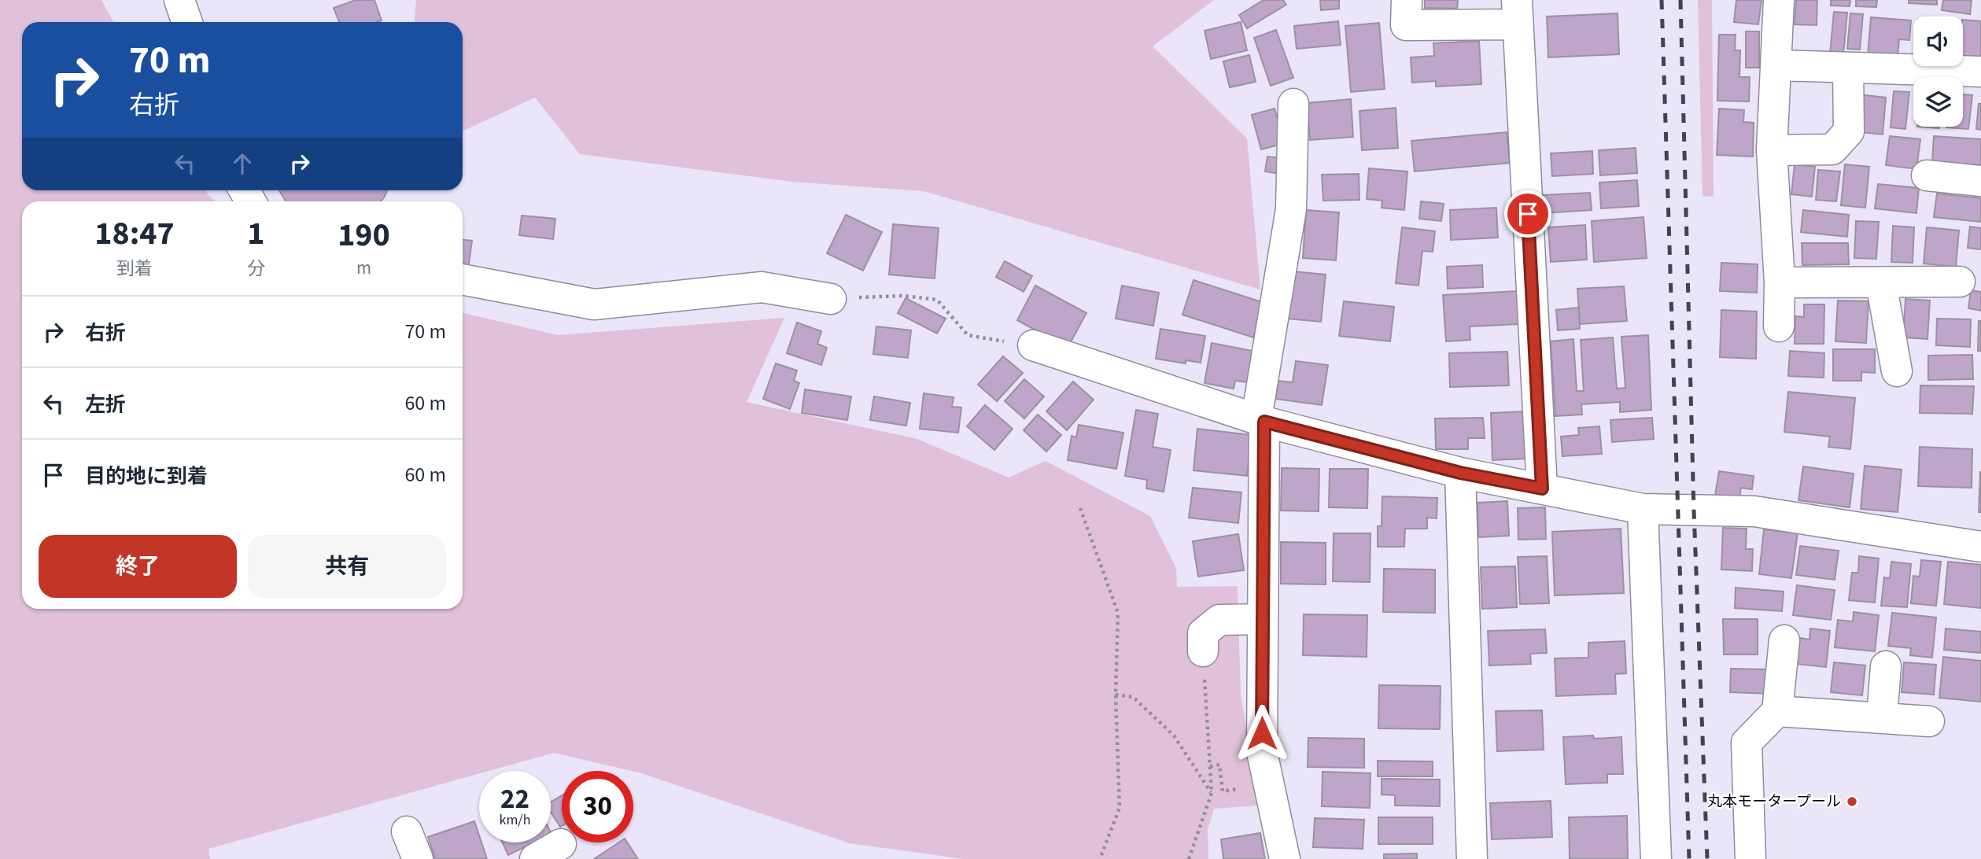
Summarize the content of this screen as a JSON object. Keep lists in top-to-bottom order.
{
  "places": ["丸本モータープール"],
  "page": {
    "turn": ["70 m", "右折"],
    "eta": [
      "18:47",
      "到着",
      "1",
      "分",
      "190",
      "m"
    ],
    "list": [
      {
        "name": "右折",
        "value": "70 m"
      },
      {
        "name": "左折",
        "value": "60 m"
      },
      {
        "name": "目的地に到着",
        "value": "60 m"
      }
    ],
    "buttons": ["終了", "共有"],
    "speed": "22 km/h",
    "limit": "30"
  }
}
